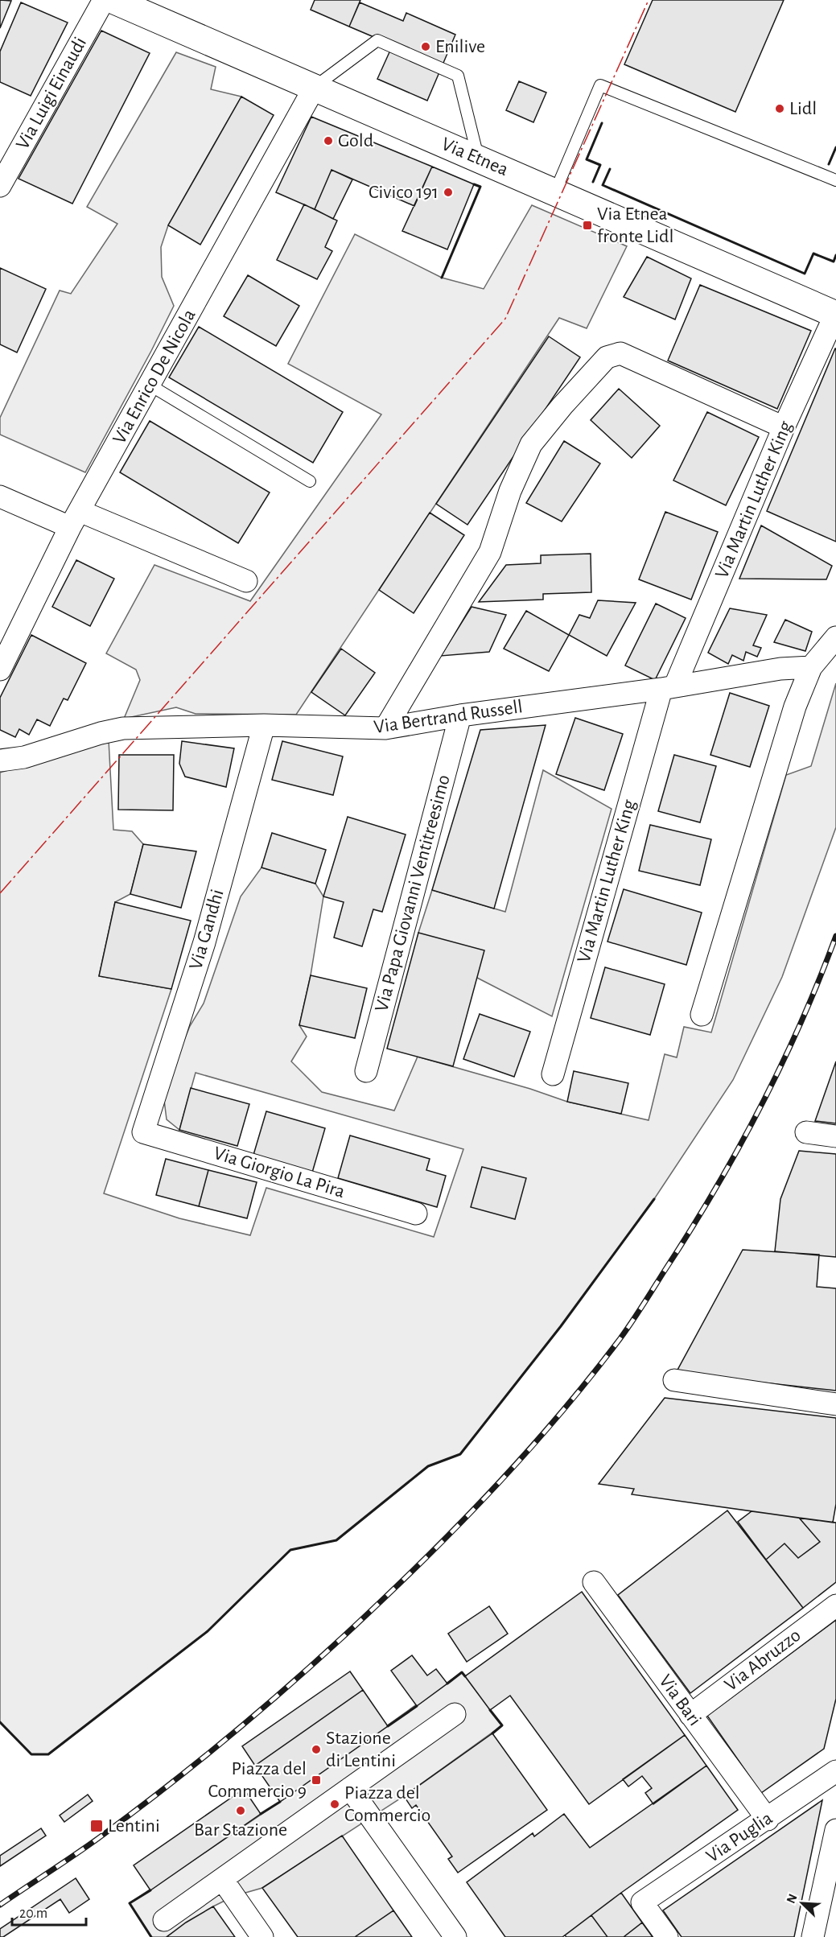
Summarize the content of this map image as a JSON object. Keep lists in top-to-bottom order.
{
  "streets": {
    "main road": ["Via Etnea"],
    "street": [
      "Via Luigi Einaudi",
      "Via Enrico De Nicola",
      "Via Martin Luther King",
      "Via Bertrand Russell",
      "Via Papa Giovanni Ventitreesimo",
      "Via Gandhi",
      "Via Giorgio La Pira",
      "Via Abruzzo",
      "Via Bari",
      "Via Puglia"
    ]
  },
  "crossings": [
    ["Via Etnea", "Via Enrico De Nicola"],
    ["Via Etnea", "Via Martin Luther King"],
    ["Via Martin Luther King", "Via Bertrand Russell"],
    ["Via Bertrand Russell", "Via Papa Giovanni Ventitreesimo"],
    ["Via Bertrand Russell", "Via Gandhi"],
    ["Via Gandhi", "Via Giorgio La Pira"],
    ["Via Abruzzo", "Via Bari"],
    ["Via Bari", "Via Puglia"]
  ],
  "places": {
    "other": [
      "Enilive",
      "Lidl",
      "Gold",
      "Civico 191",
      "Stazione di Lentini",
      "Piazza del Commercio",
      "Bar Stazione"
    ],
    "transit": ["Via Etnea fronte Lidl", "Piazza del Commercio 9", "Lentini"]
  },
  "scale_bar": "20 m",
  "north": "top left"
}
